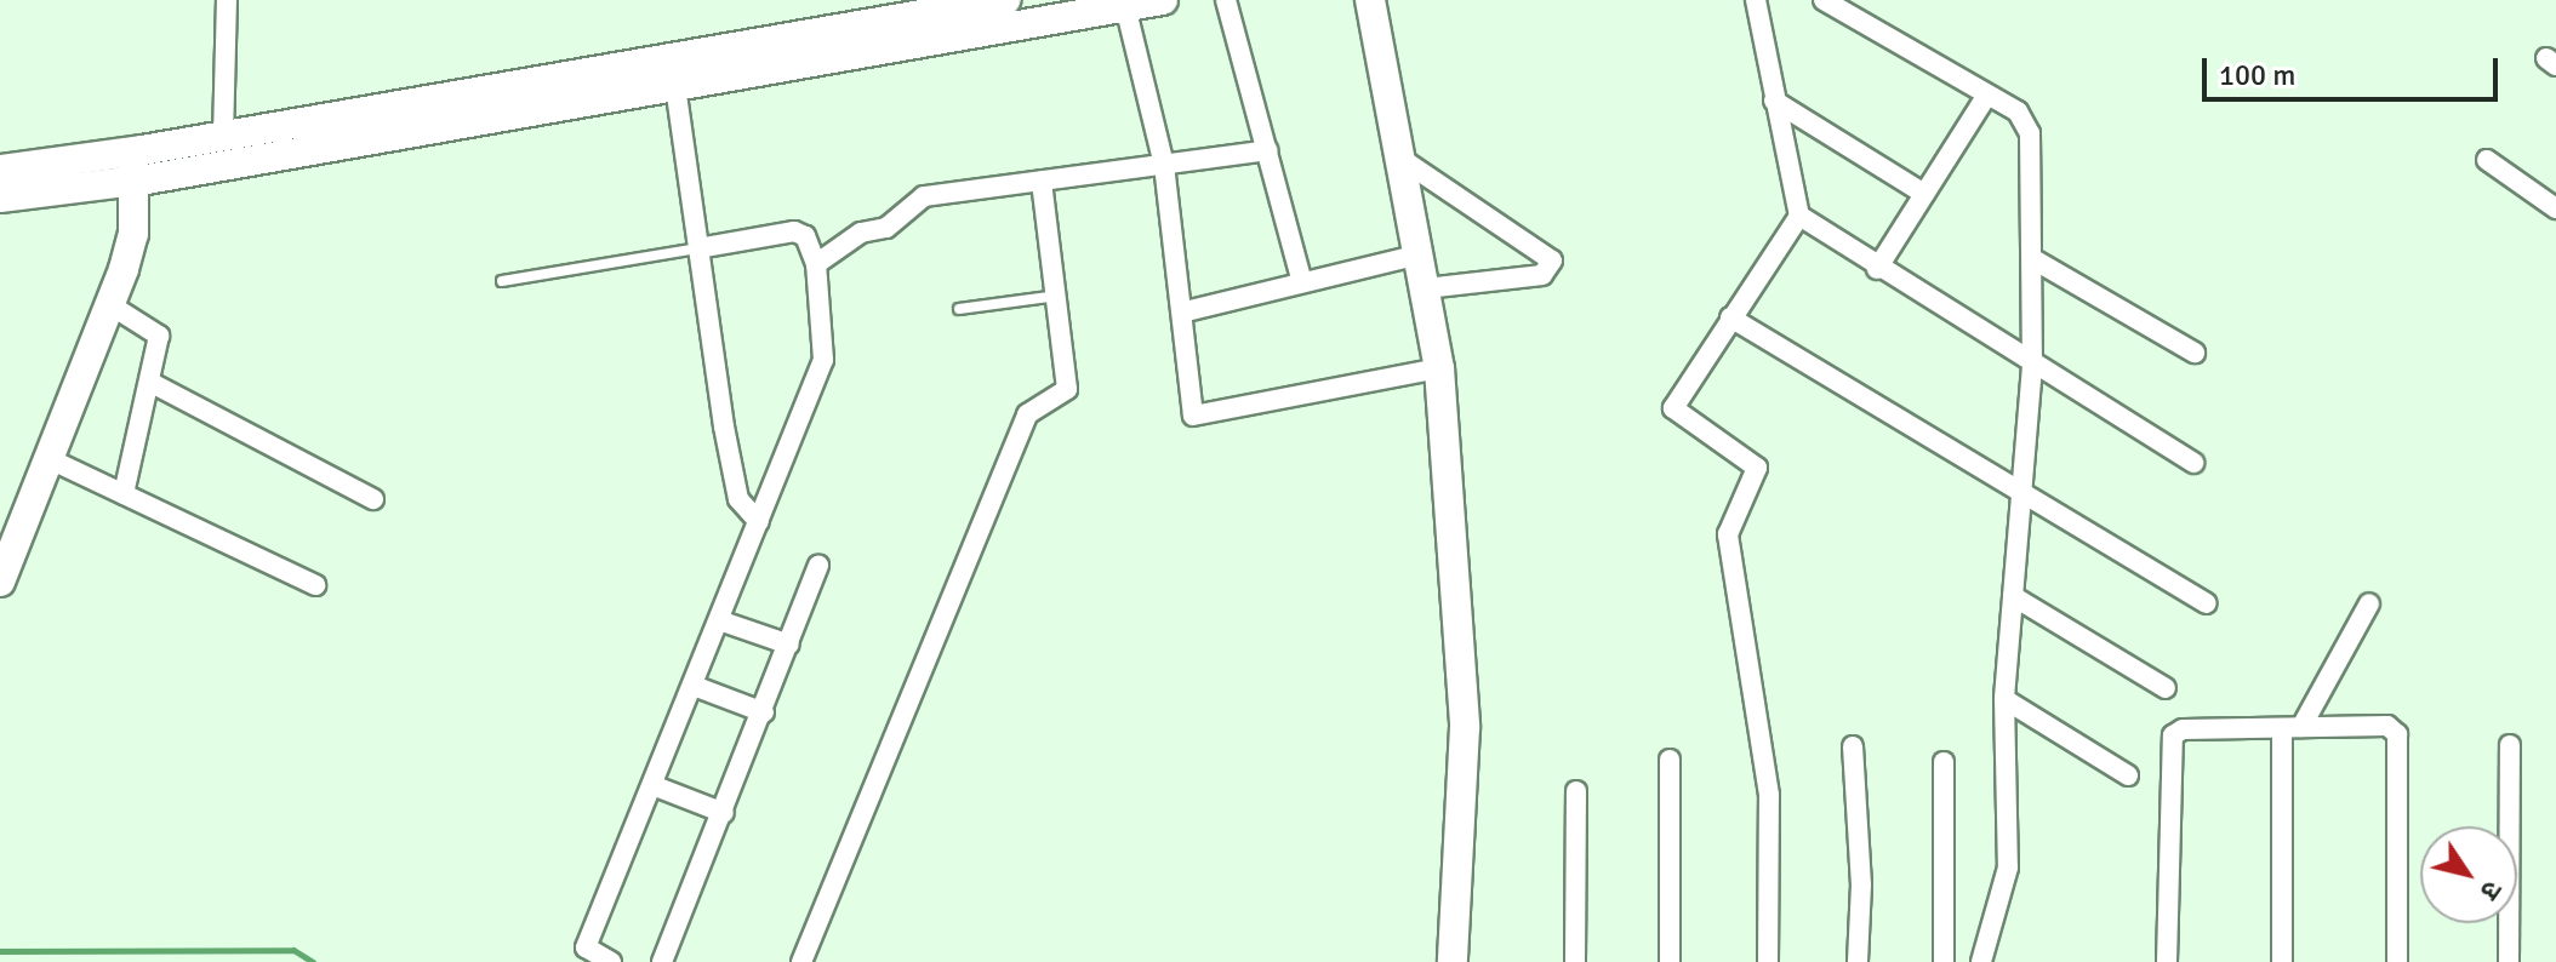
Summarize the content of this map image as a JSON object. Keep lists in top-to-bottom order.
{
  "scale_bar": "100 m",
  "north": "bottom right"
}
